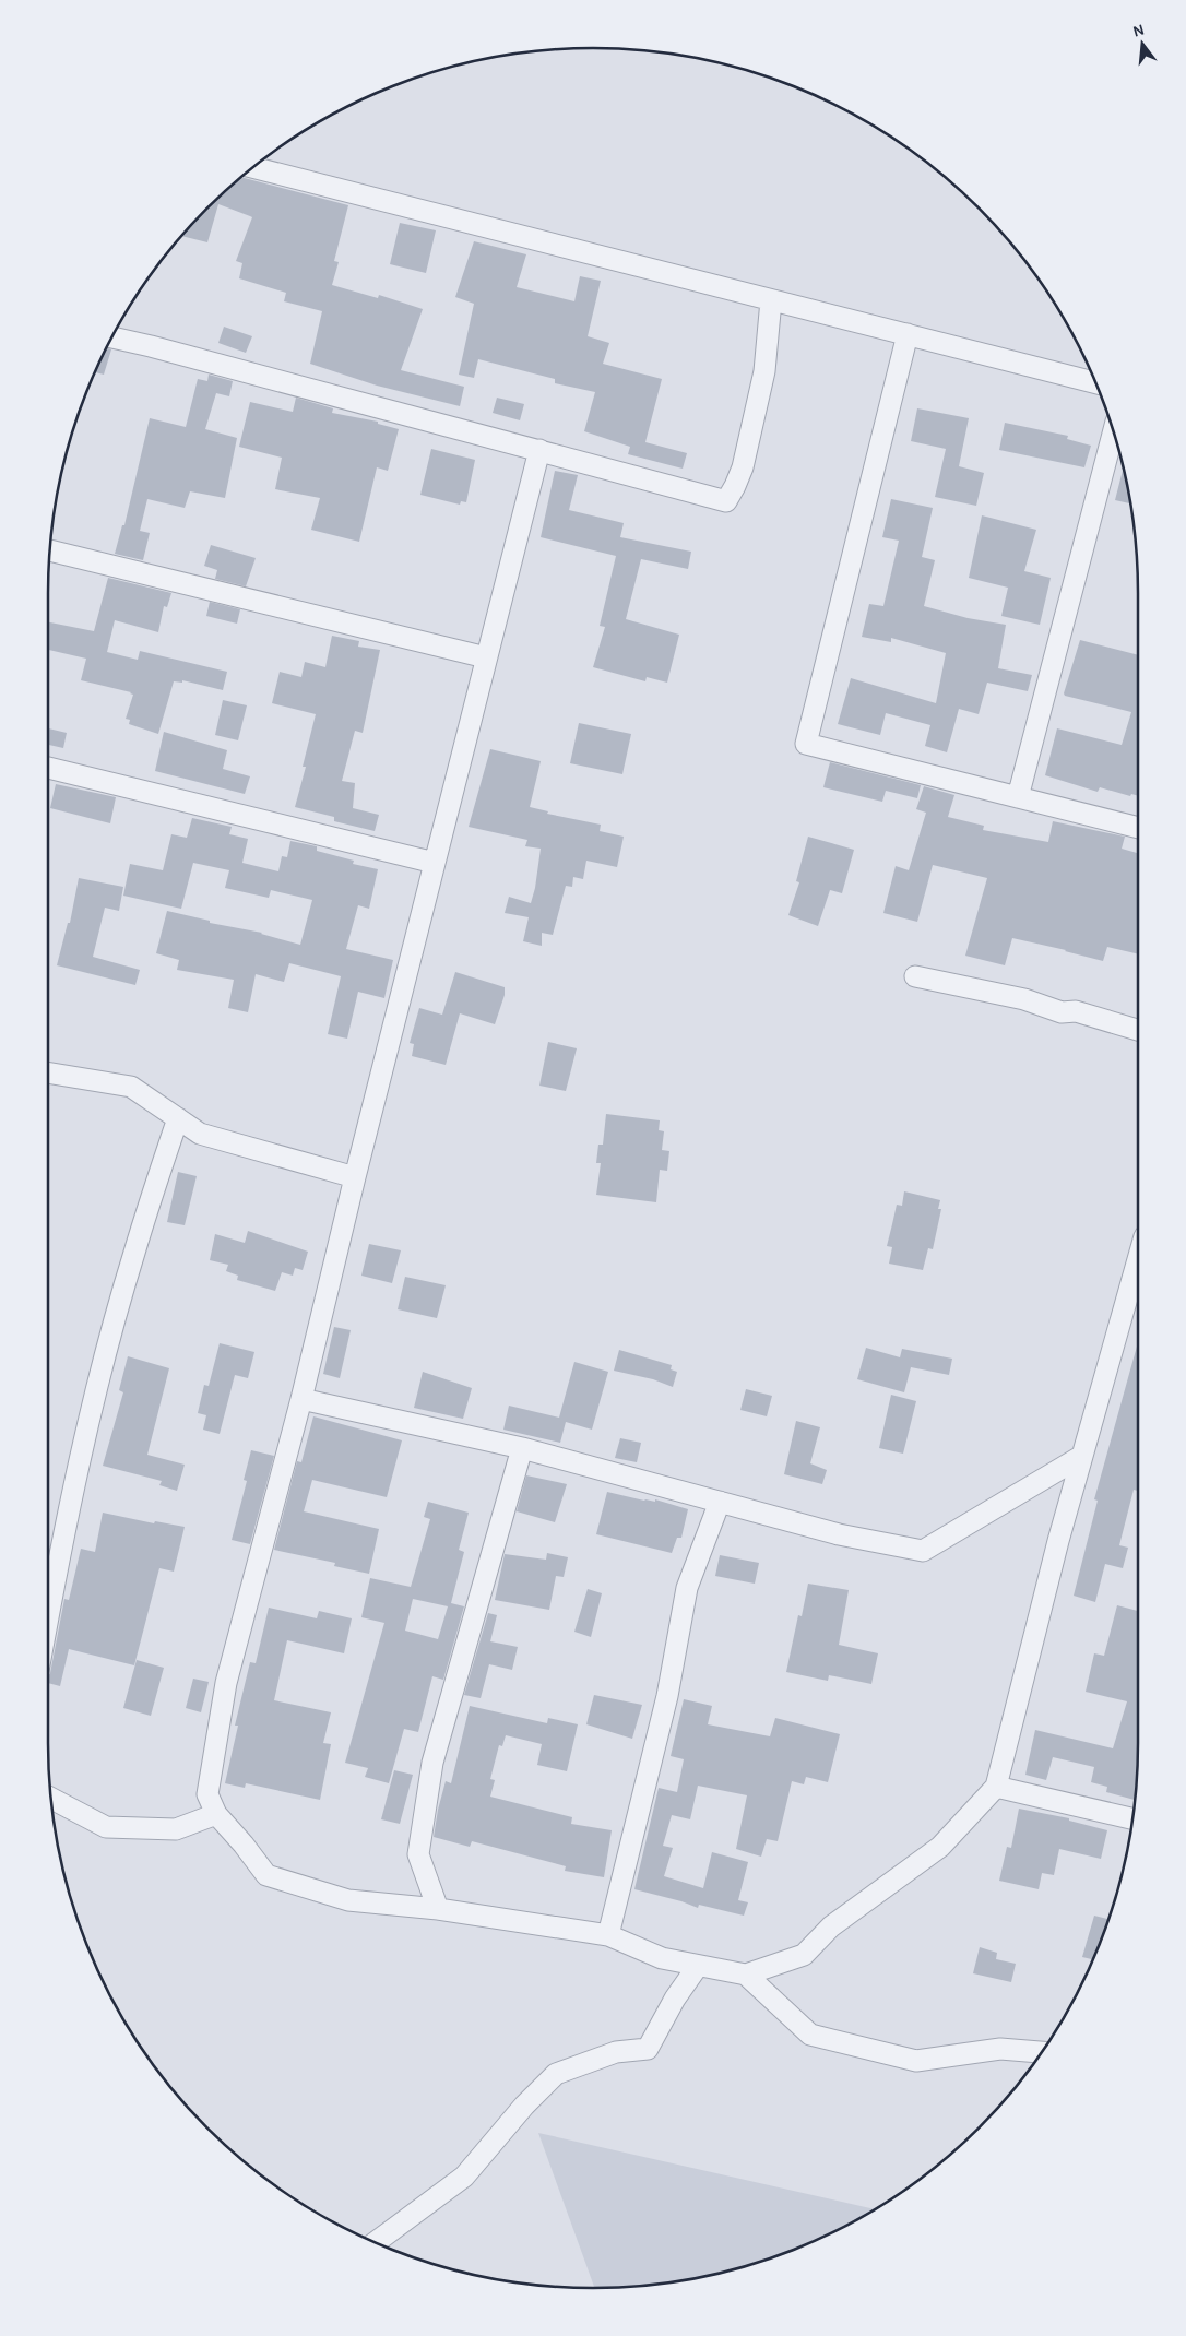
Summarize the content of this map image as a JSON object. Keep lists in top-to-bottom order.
{
  "north": "top"
}
